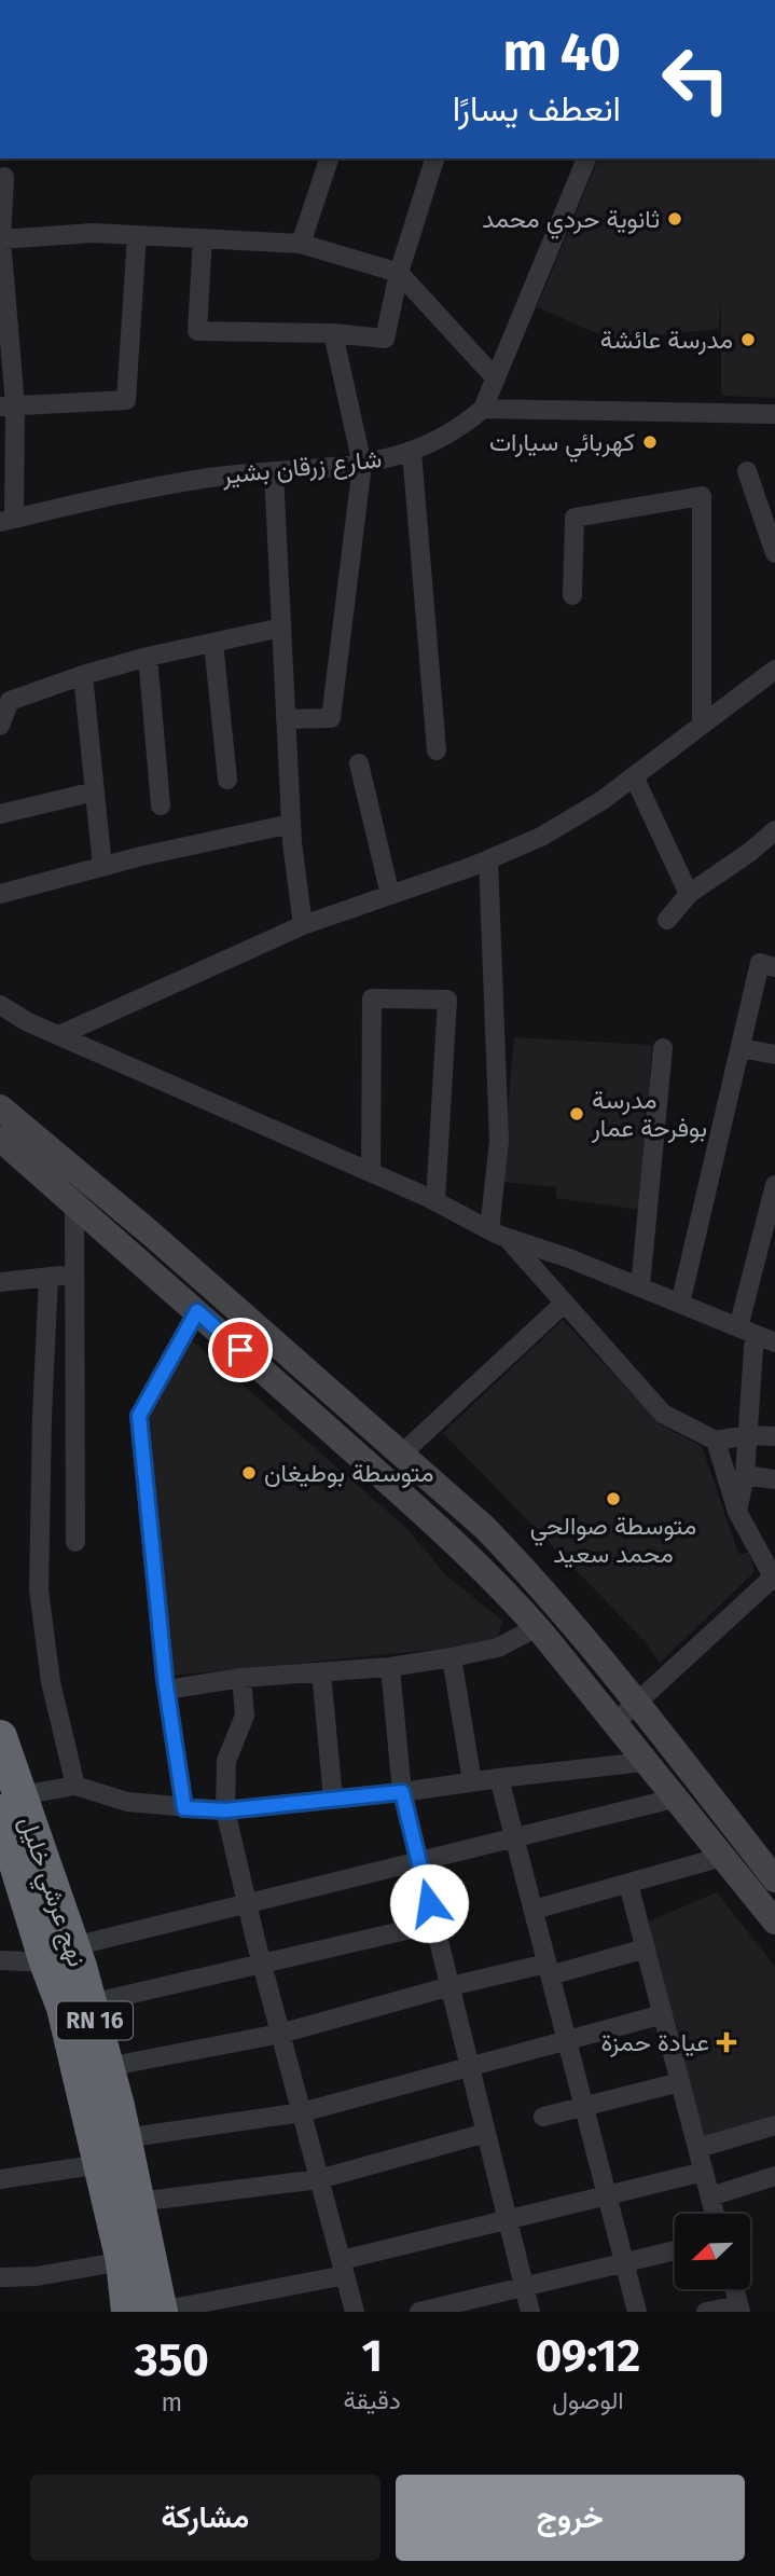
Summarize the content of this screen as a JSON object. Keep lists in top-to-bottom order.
{
  "streets": {
    "highway": ["نهج عرشي خليل", "RN 16"],
    "street": ["شارع زرقان بشير"]
  },
  "places": {
    "other": [
      "ثانوية حردي محمد",
      "مدرسة عائشة",
      "كهربائي سيارات",
      "مدرسة بوفرحة عمار",
      "متوسطة بوطيغان",
      "متوسطة صوالحي محمد سعيد"
    ],
    "health": ["عيادة حمزة"]
  },
  "north": "bottom left",
  "page": {
    "turn": ["40 m", "انعطف يسارًا"],
    "eta": [
      "09:12",
      "الوصول",
      "1",
      "دقيقة",
      "350",
      "m"
    ],
    "buttons": ["خروج", "مشاركة"]
  }
}
